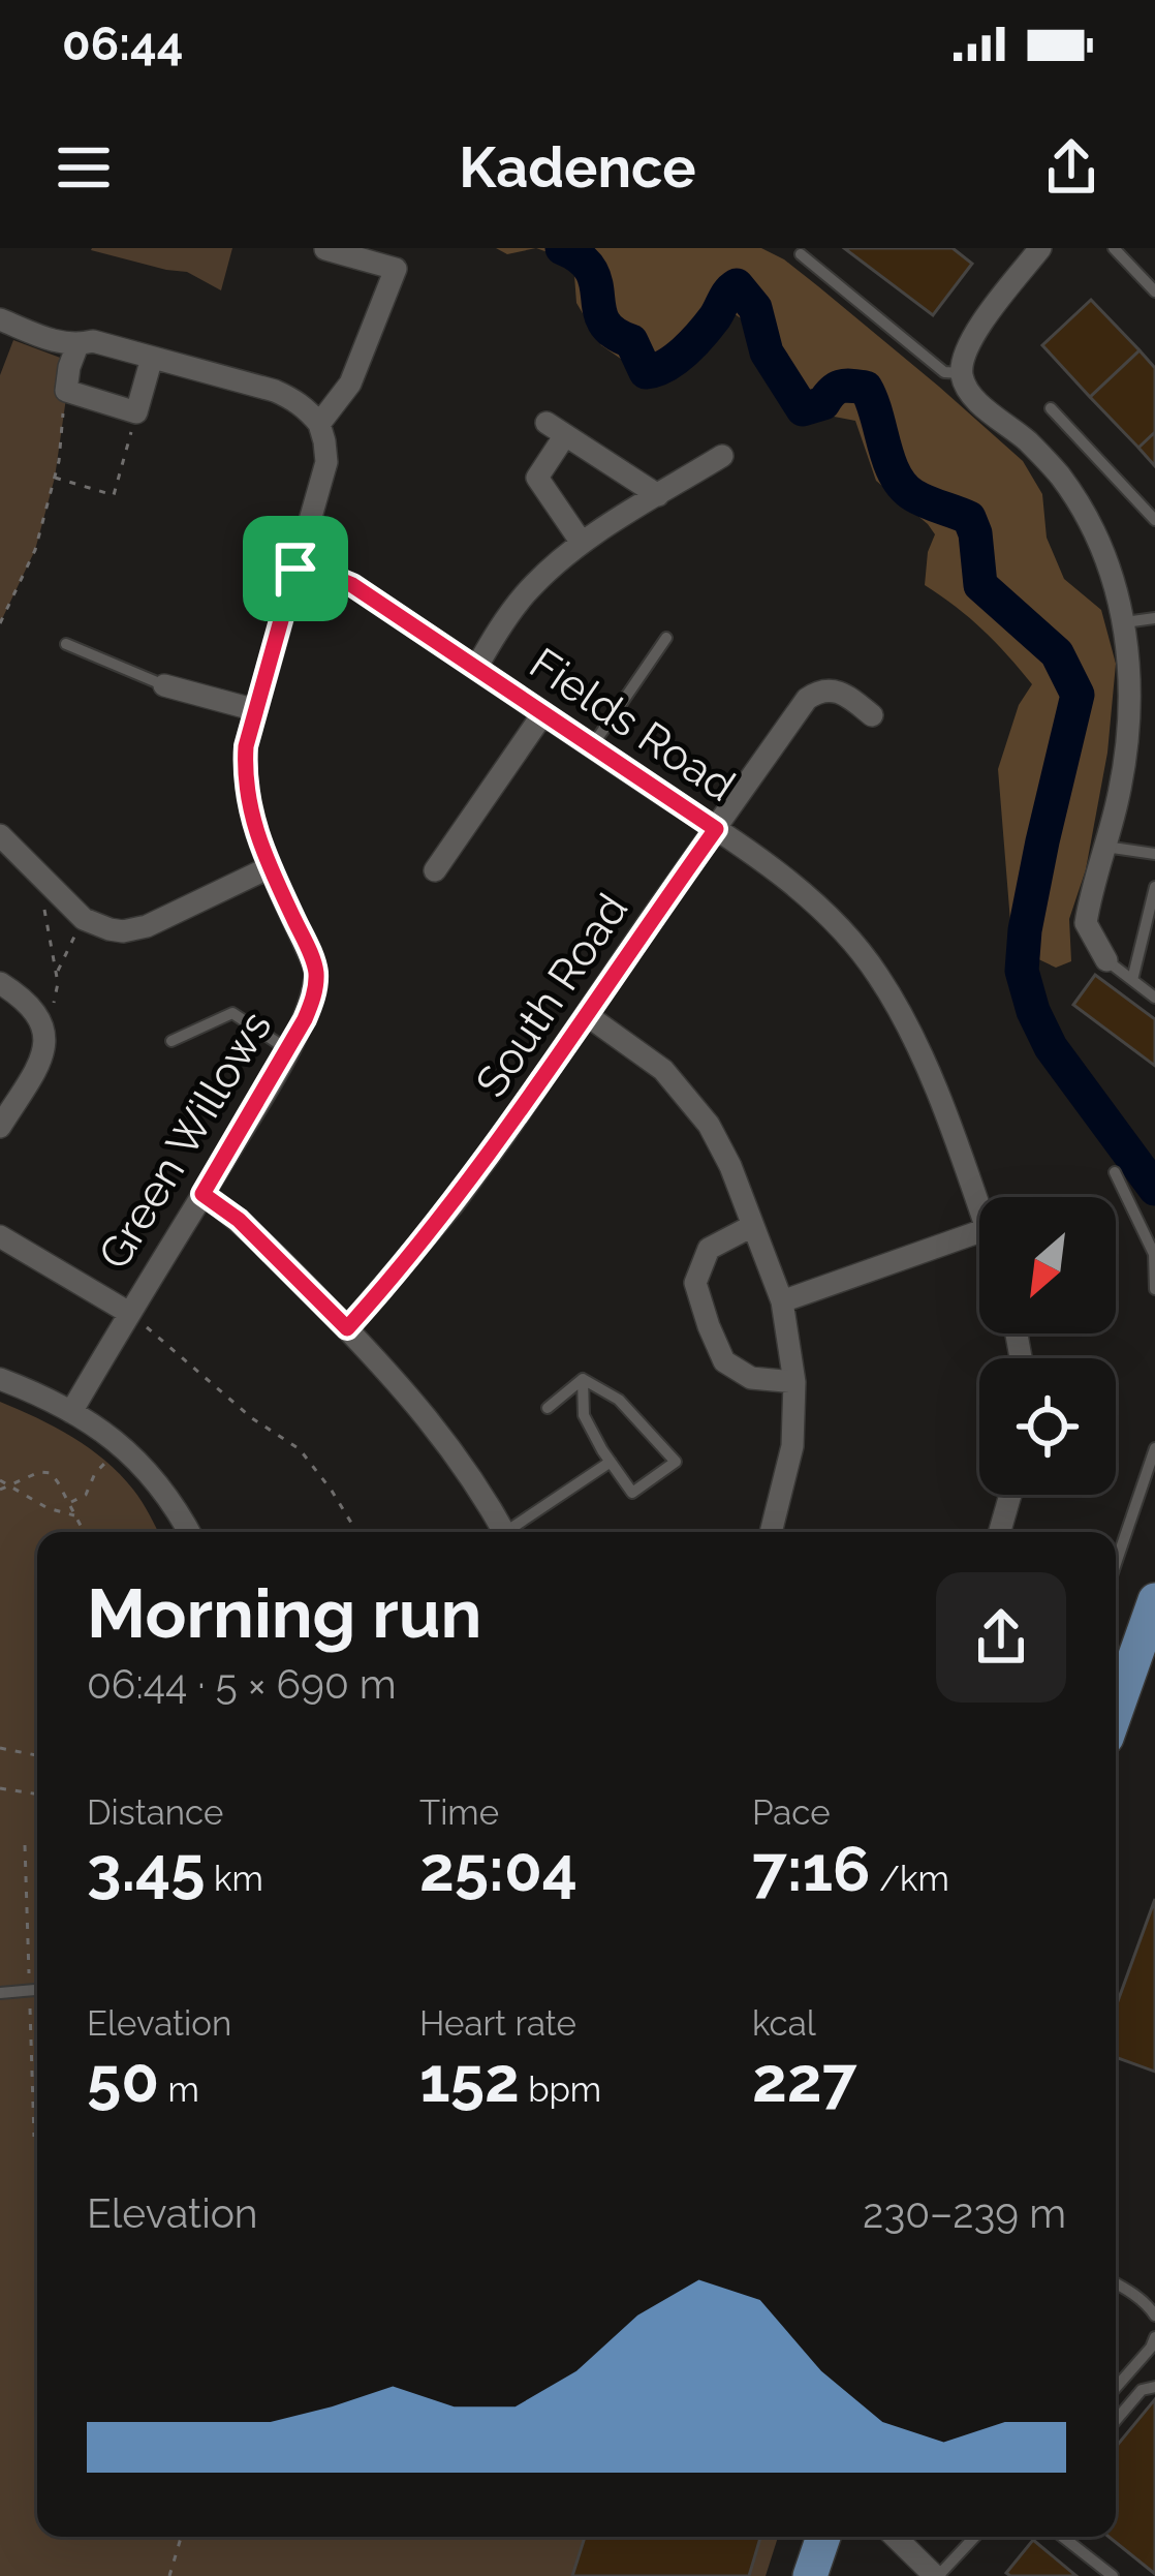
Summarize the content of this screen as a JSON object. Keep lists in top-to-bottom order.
{
  "streets": {
    "street": ["Fields Road", "South Road", "Green Willows"]
  },
  "crossings": [
    ["Fields Road", "South Road"],
    ["Fields Road", "Green Willows"]
  ],
  "north": "bottom left",
  "page": {
    "status": "06:44",
    "header": "Kadence",
    "heading": ["Morning run", "06:44 · 5 × 690 m"],
    "stats": [
      ["Distance", "3.45 km"],
      ["Time", "25:04"],
      ["Pace", "7:16 /km"],
      ["Elevation", "50 m"],
      ["Heart rate", "152 bpm"],
      ["kcal", "227"]
    ],
    "chart": ["Elevation", "230–239 m"]
  }
}
